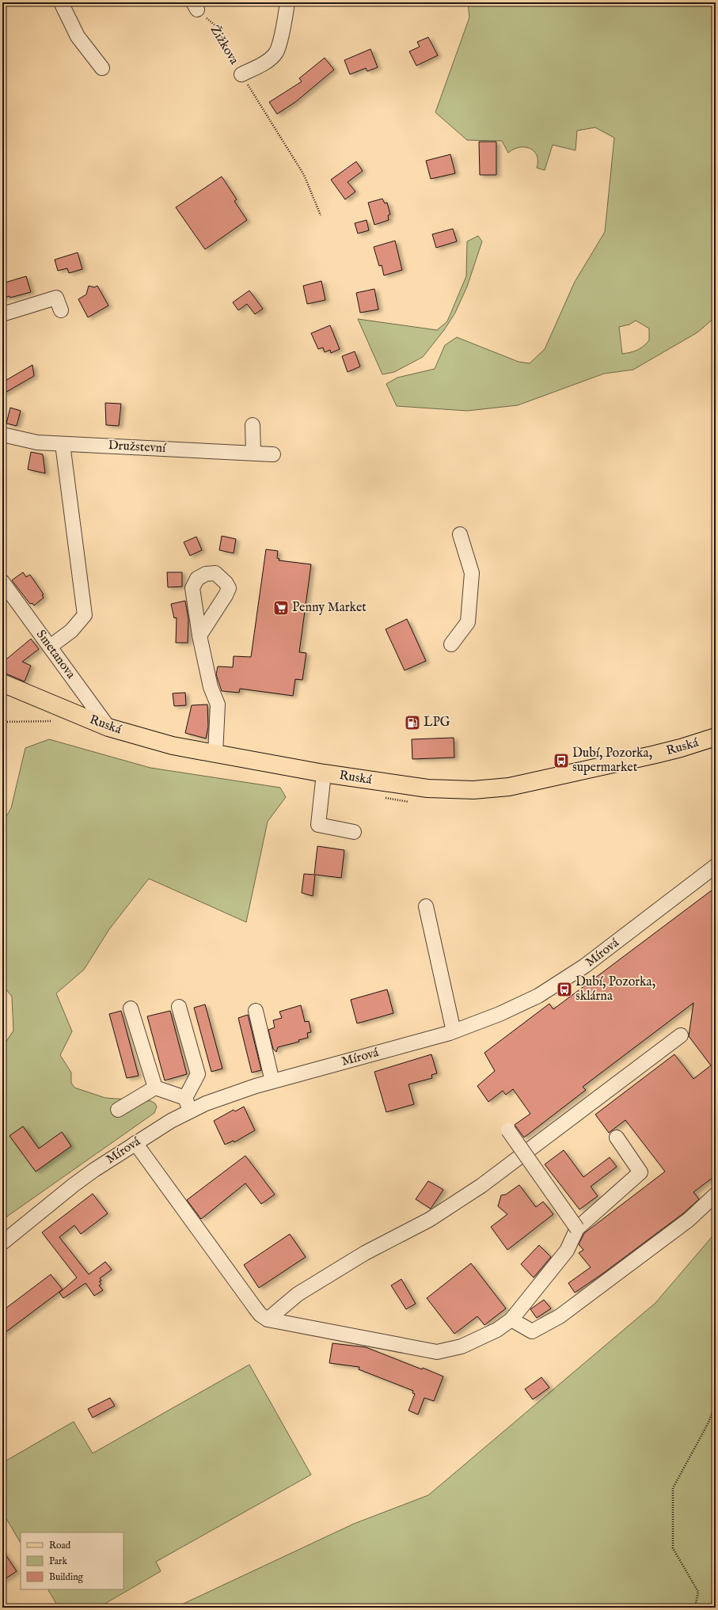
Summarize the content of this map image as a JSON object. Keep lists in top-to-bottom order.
{
  "streets": {
    "main road": ["Ruská"],
    "street": ["Družstevní", "Smetanova", "Mírová"],
    "path": ["Žižkova"]
  },
  "crossings": [
    ["Smetanova", "Ruská"]
  ],
  "places": {
    "supermarket": ["Penny Market"],
    "fuel station": ["LPG"],
    "bus stop": ["Dubí, Pozorka, supermarket", "Dubí, Pozorka, sklárna"]
  },
  "legend": ["Road", "Park", "Building"]
}
